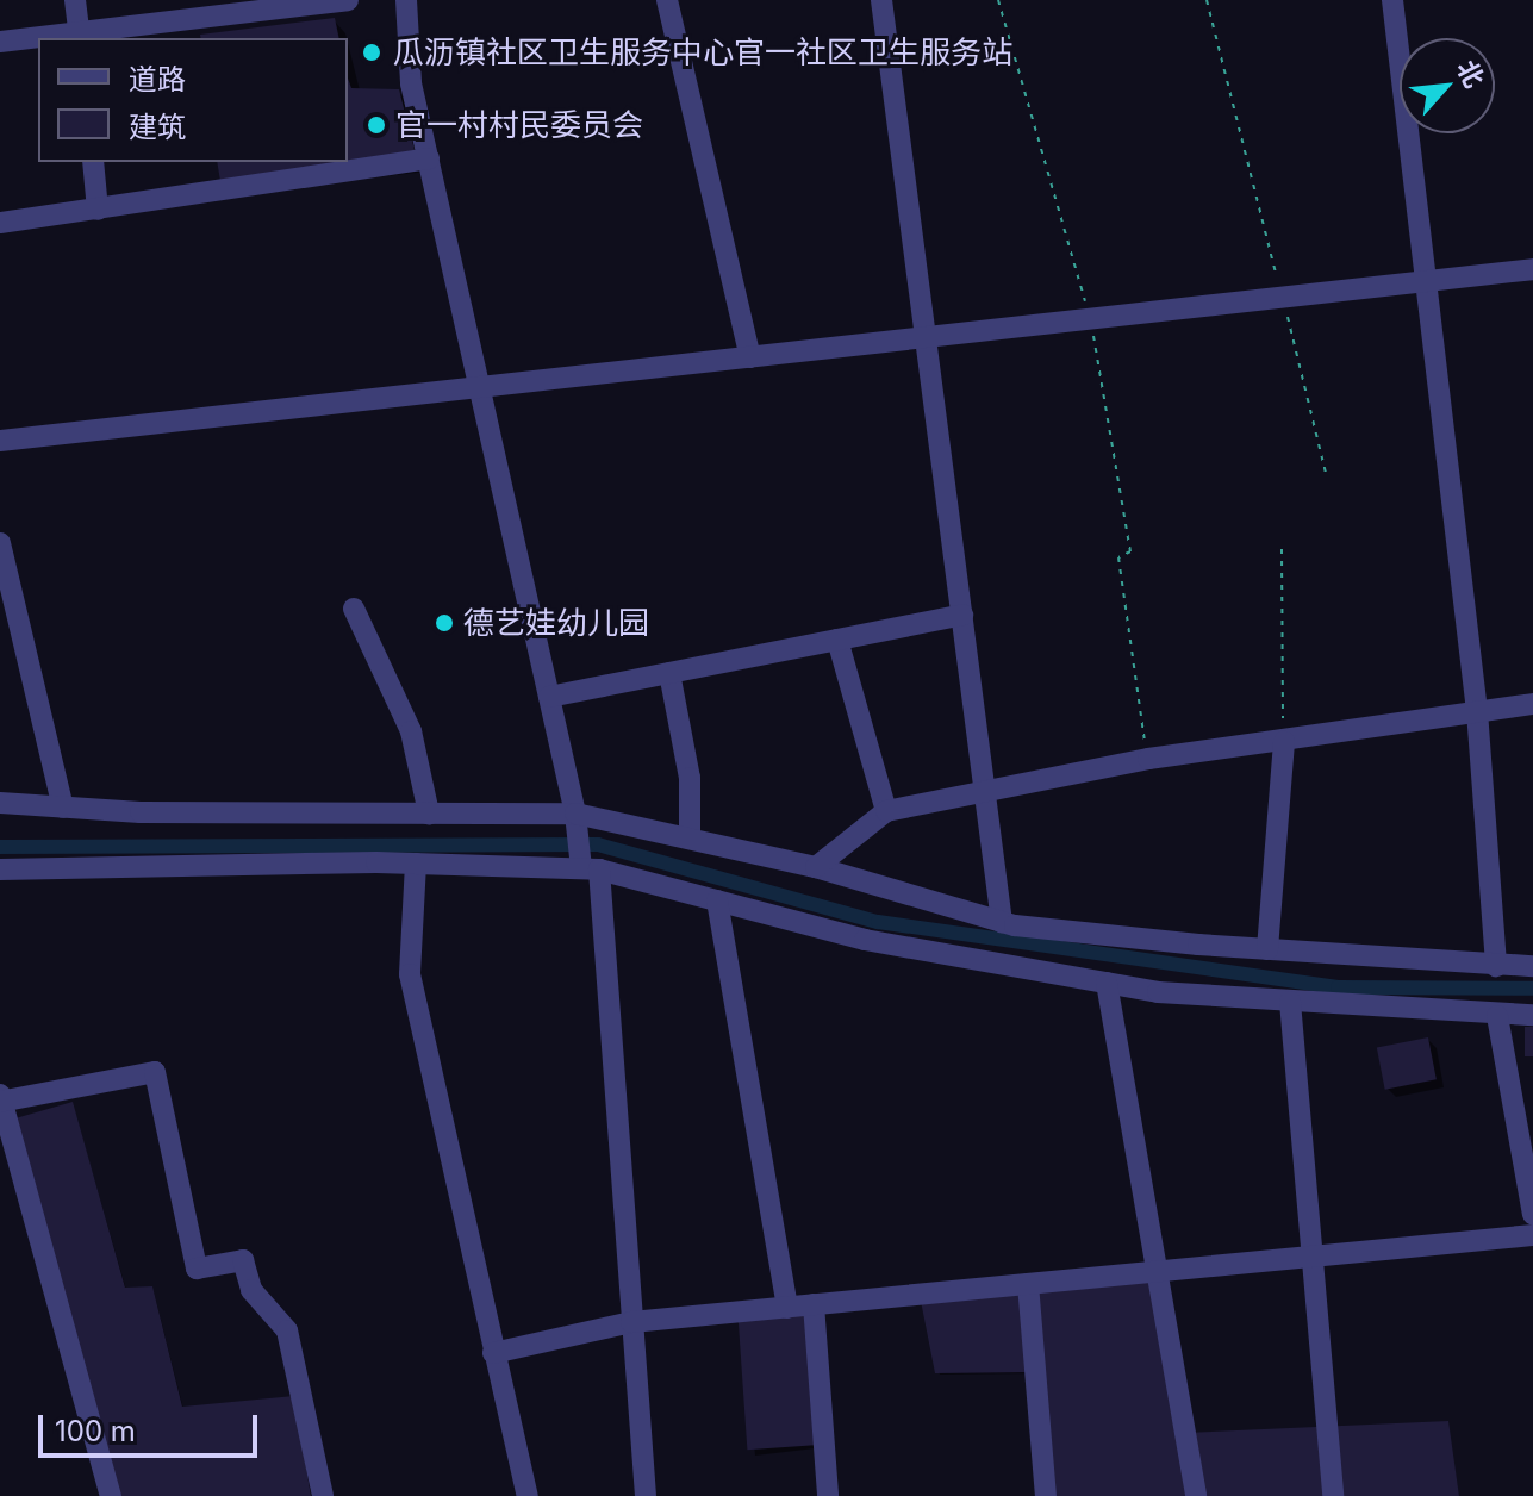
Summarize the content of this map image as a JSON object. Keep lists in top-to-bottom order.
{
  "places": ["瓜沥镇社区卫生服务中心官一社区卫生服务站", "官一村村民委员会", "德艺娃幼儿园"],
  "legend": ["道路", "建筑"],
  "scale_bar": "100 m",
  "north": "top right"
}
